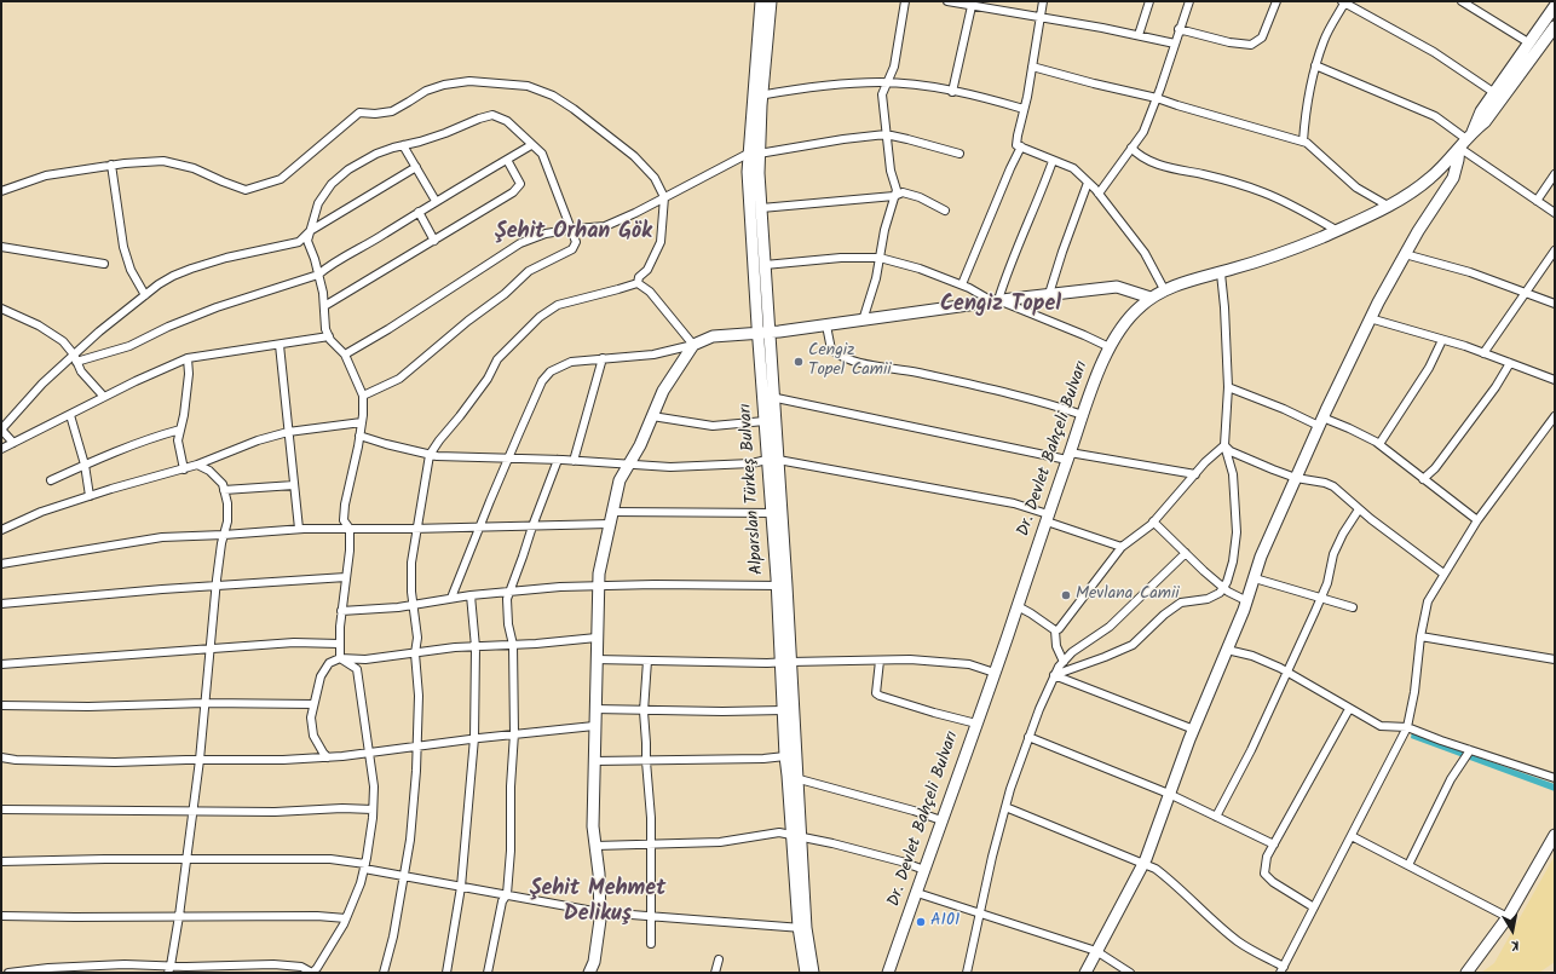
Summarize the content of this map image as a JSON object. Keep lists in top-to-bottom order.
{
  "streets": {
    "main road": ["Dr. Devlet Bahçeli Bulvarı", "Alparslan Türkeş Bulvarı"]
  },
  "districts": ["Şehit Orhan Gök", "Cengiz Topel", "Şehit Mehmet Delikuş"],
  "places": ["Cengiz Topel Camii", "Mevlana Camii", "A101"],
  "north": "bottom"
}
